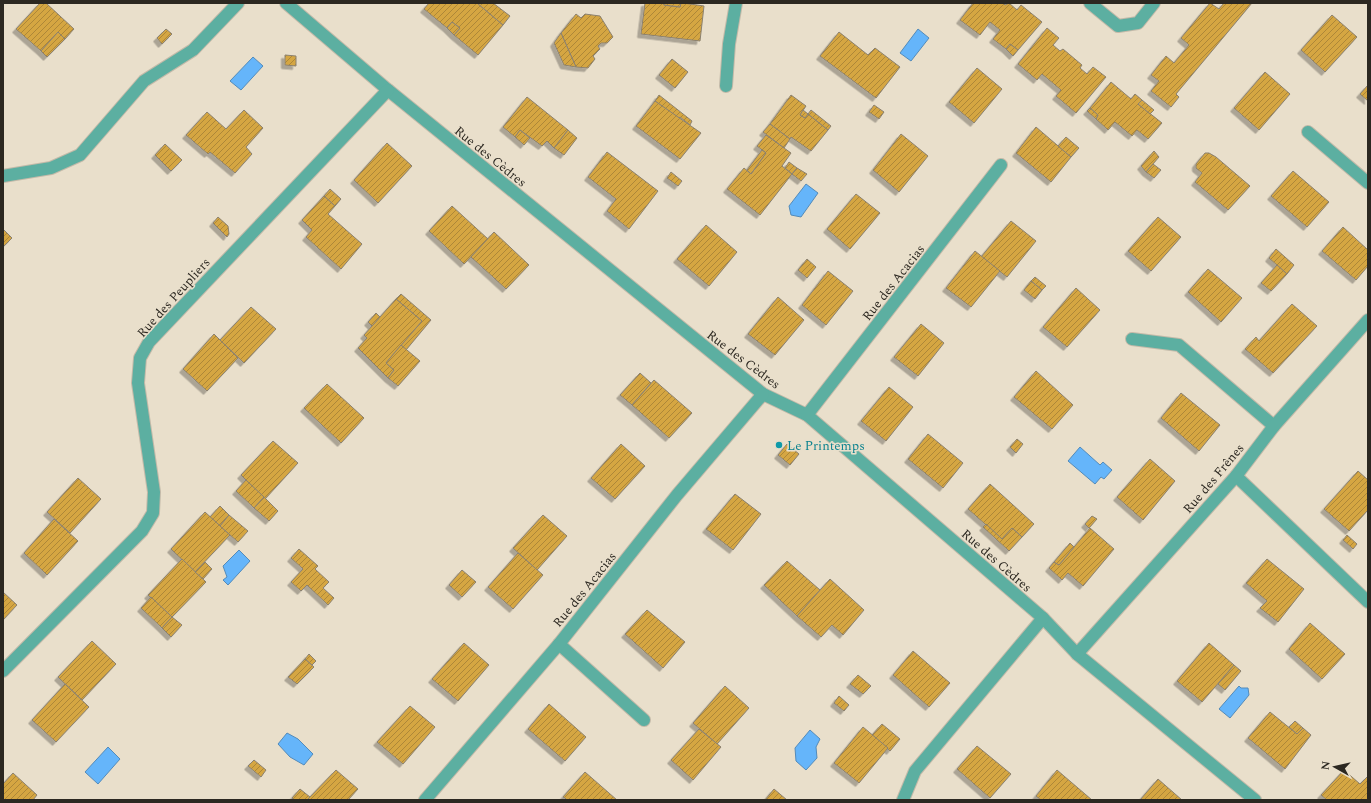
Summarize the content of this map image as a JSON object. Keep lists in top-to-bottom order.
{
  "streets": {
    "street": [
      "Rue des Cèdres",
      "Rue des Acacias",
      "Rue des Peupliers",
      "Rue des Frênes"
    ]
  },
  "crossings": [
    ["Rue des Cèdres", "Rue des Acacias"],
    ["Rue des Cèdres", "Rue des Peupliers"],
    ["Rue des Cèdres", "Rue des Frênes"]
  ],
  "places": ["Le Printemps"],
  "north": "left"
}
